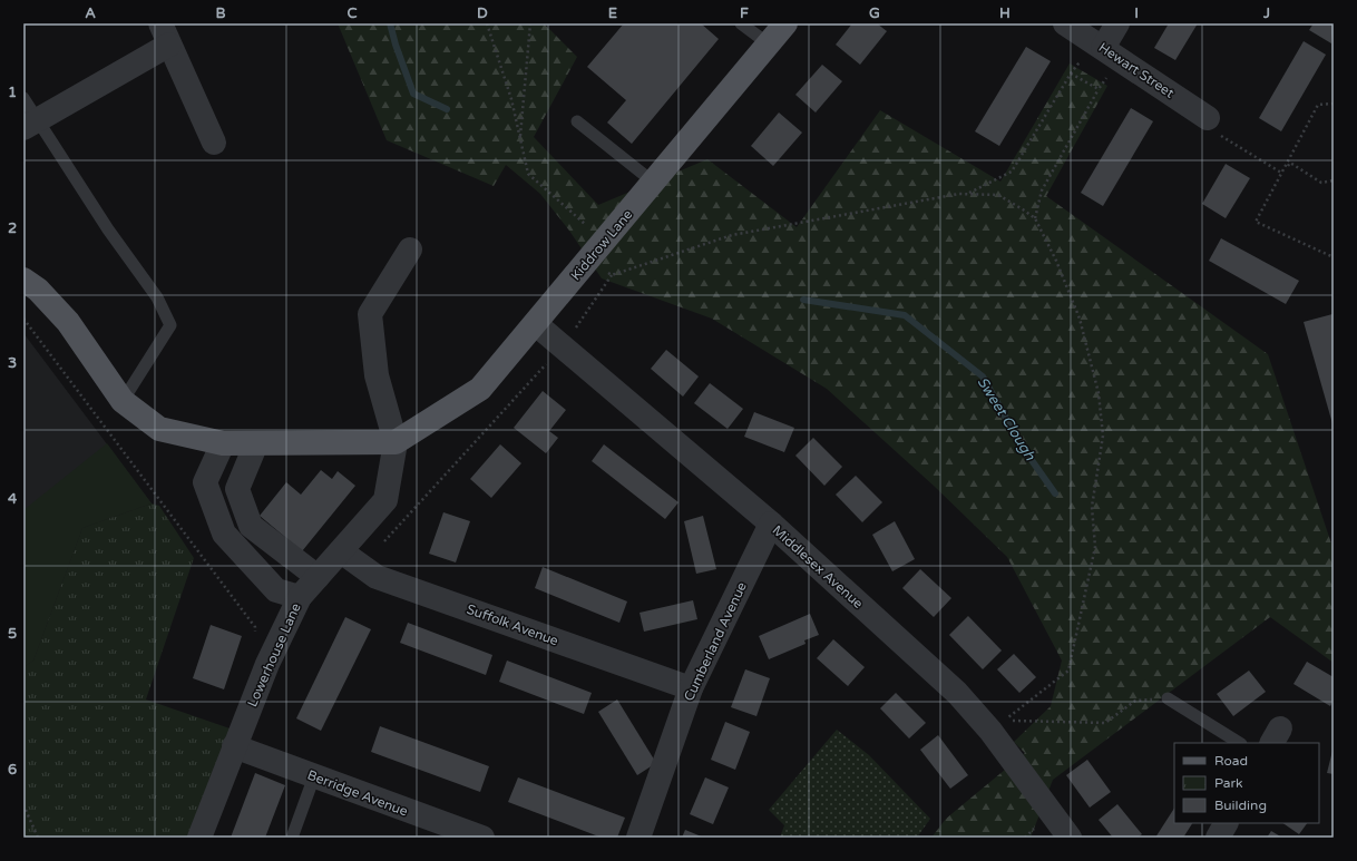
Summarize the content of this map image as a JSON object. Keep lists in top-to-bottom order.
{
  "streets": {
    "main road": ["Kiddrow Lane"],
    "street": [
      "Hewart Street",
      "Middlesex Avenue",
      "Suffolk Avenue",
      "Cumberland Avenue",
      "Lowerhouse Lane",
      "Berridge Avenue"
    ]
  },
  "crossings": [
    ["Kiddrow Lane", "Middlesex Avenue"],
    ["Kiddrow Lane", "Lowerhouse Lane"],
    ["Middlesex Avenue", "Cumberland Avenue"],
    ["Suffolk Avenue", "Cumberland Avenue"],
    ["Suffolk Avenue", "Lowerhouse Lane"],
    ["Lowerhouse Lane", "Berridge Avenue"]
  ],
  "water": ["Sweet Clough"],
  "legend": ["Road", "Park", "Building"],
  "grid": {
    "columns": [
      "A",
      "B",
      "C",
      "D",
      "E",
      "F",
      "G",
      "H",
      "I",
      "J"
    ],
    "rows": [
      "1",
      "2",
      "3",
      "4",
      "5",
      "6"
    ]
  }
}
